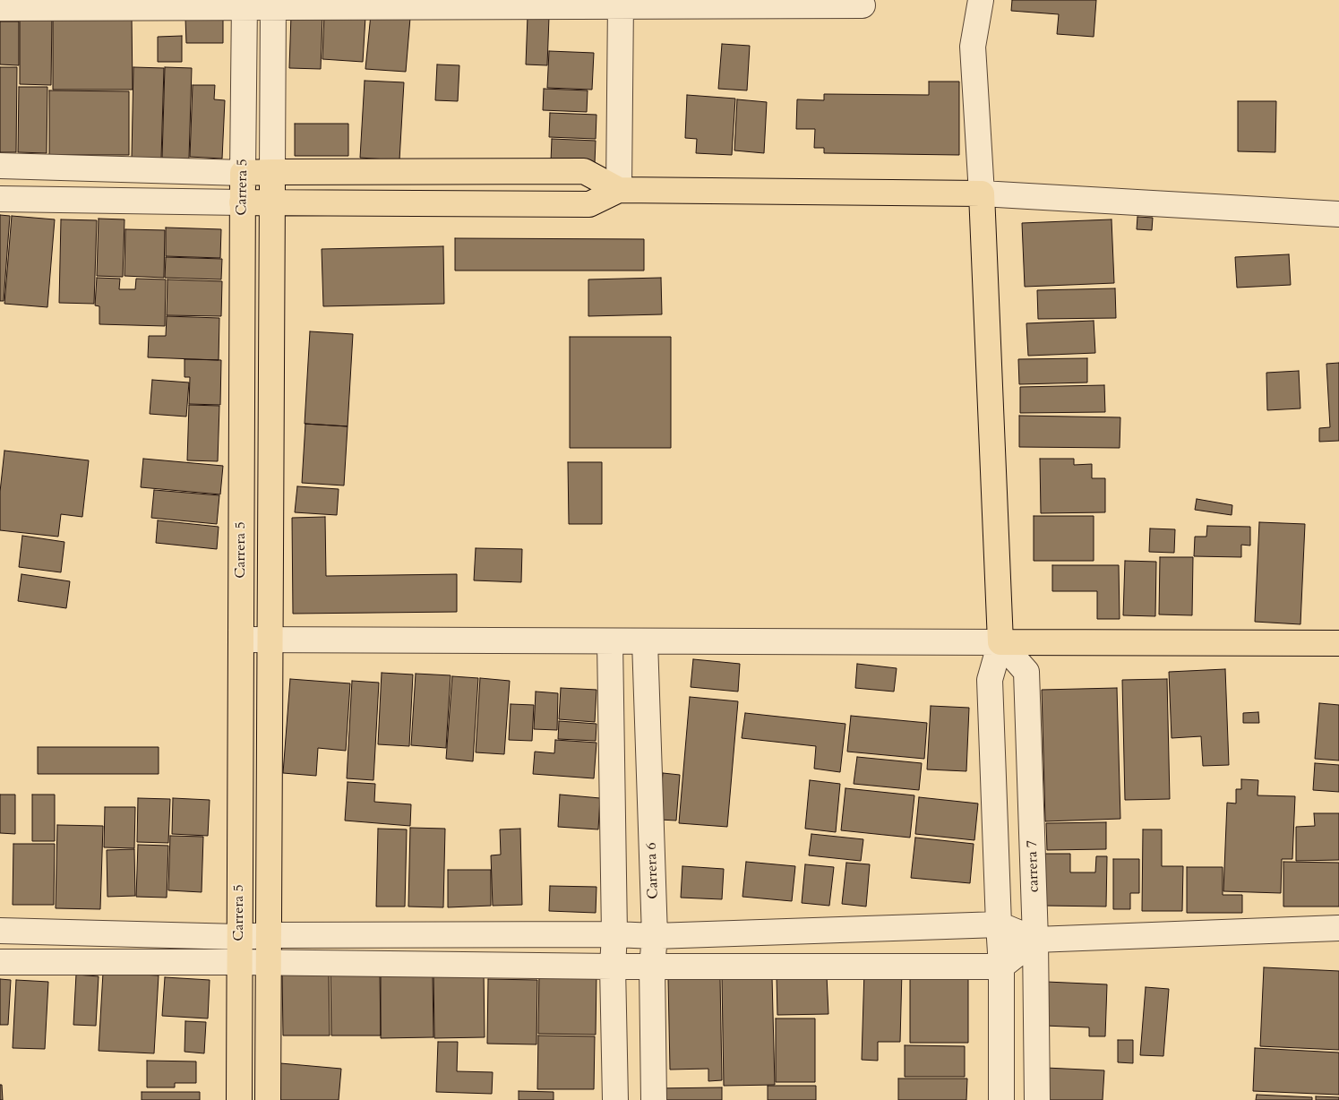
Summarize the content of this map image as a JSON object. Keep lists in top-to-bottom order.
{
  "streets": {
    "main road": ["Carrera 5"],
    "street": ["carrera 7", "Carrera 6"]
  }
}
